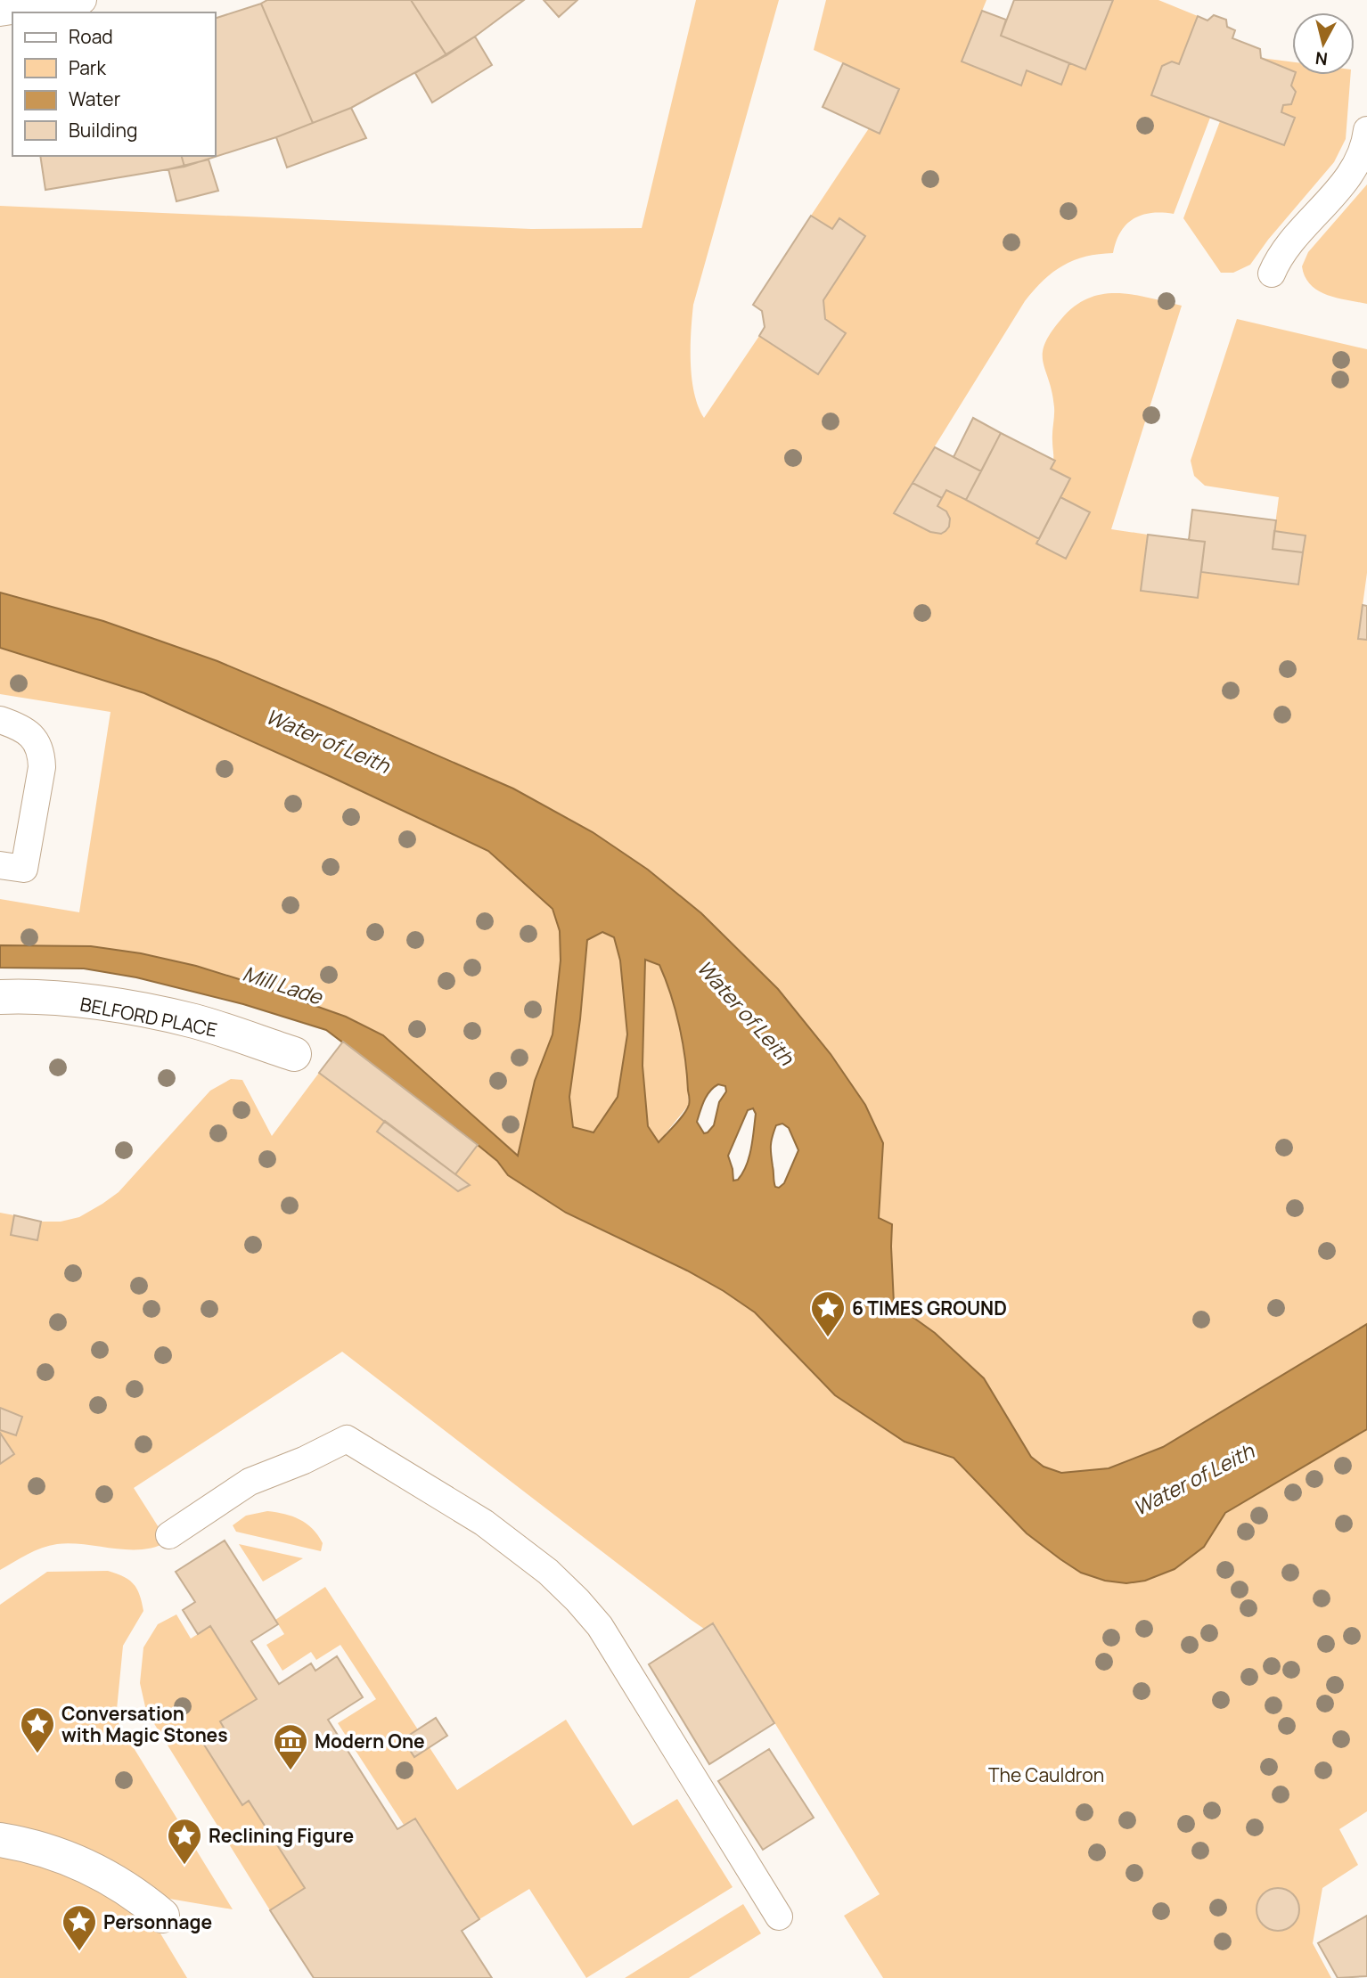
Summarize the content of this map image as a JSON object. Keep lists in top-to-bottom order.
{
  "streets": {
    "street": ["BELFORD PLACE"]
  },
  "water": ["Water of Leith", "Mill Lade"],
  "parks": ["The Cauldron"],
  "places": {
    "place": [
      "6 TIMES GROUND",
      "Conversation with Magic Stones",
      "Reclining Figure",
      "Personnage"
    ],
    "museum": ["Modern One"]
  },
  "legend": [
    "Road",
    "Park",
    "Water",
    "Building"
  ],
  "north": "bottom"
}
